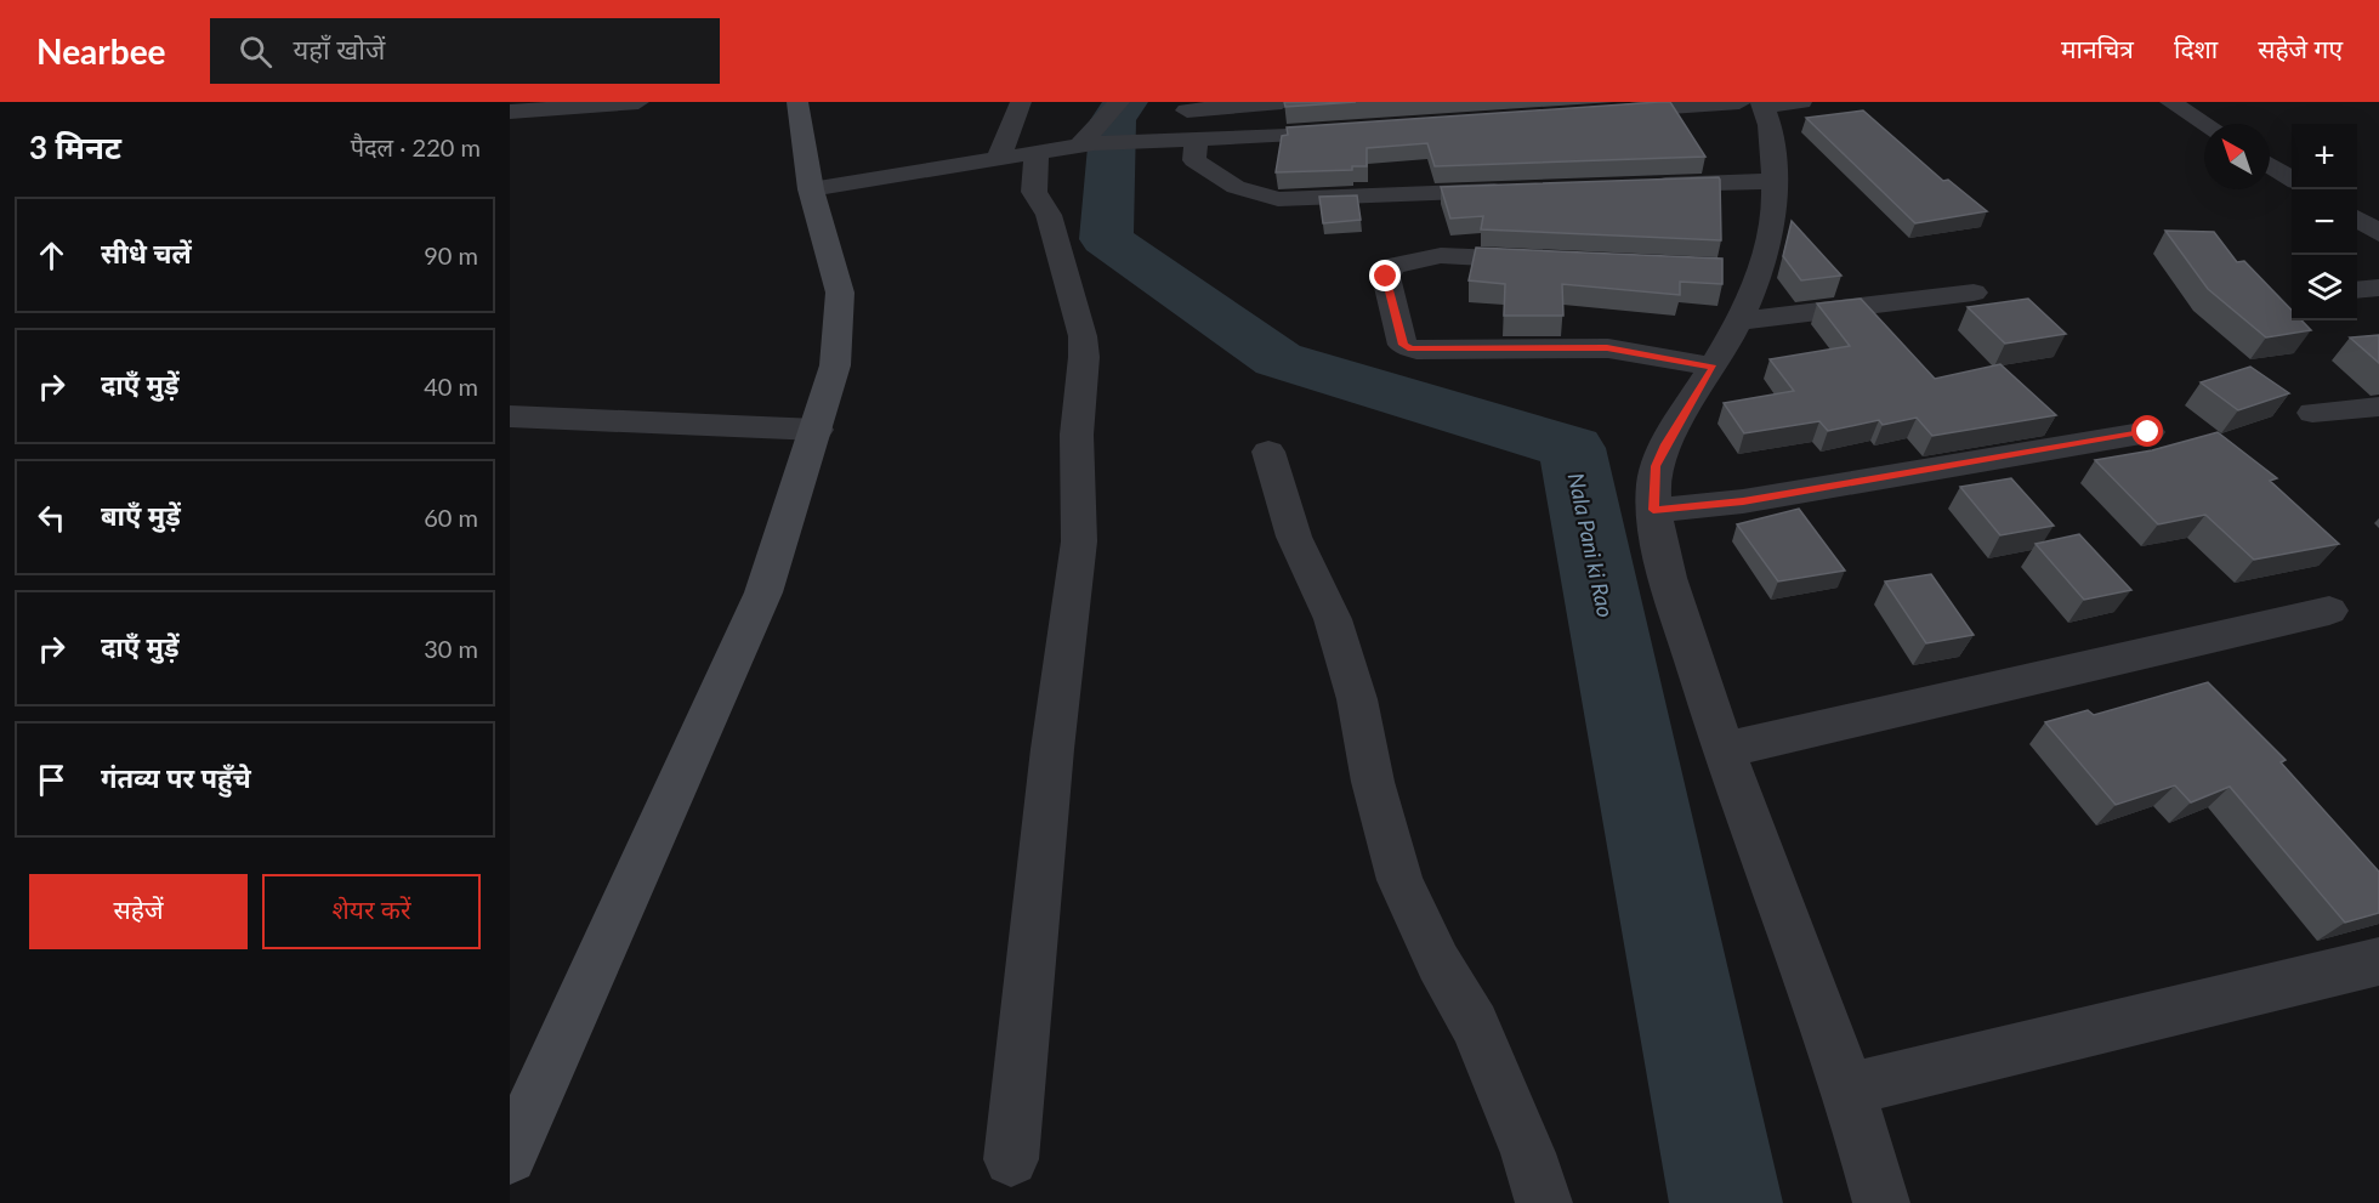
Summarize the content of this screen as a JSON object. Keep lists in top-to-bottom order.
{
  "water": ["Nala Pani ki Rao"],
  "north": "top left",
  "page": {
    "header": "Nearbee",
    "search": "यहाँ खोजें",
    "nav": ["मानचित्र", "दिशा", "सहेजे गए"],
    "heading": ["3 मिनट", "पैदल · 220 m"],
    "map_buttons": ["+", "−"],
    "list": [
      ["सीधे चलें", "90 m"],
      ["दाएँ मुड़ें", "40 m"],
      ["बाएँ मुड़ें", "60 m"],
      ["दाएँ मुड़ें", "30 m"],
      "गंतव्य पर पहुँचे"
    ],
    "buttons": ["सहेजें", "शेयर करें"]
  }
}
